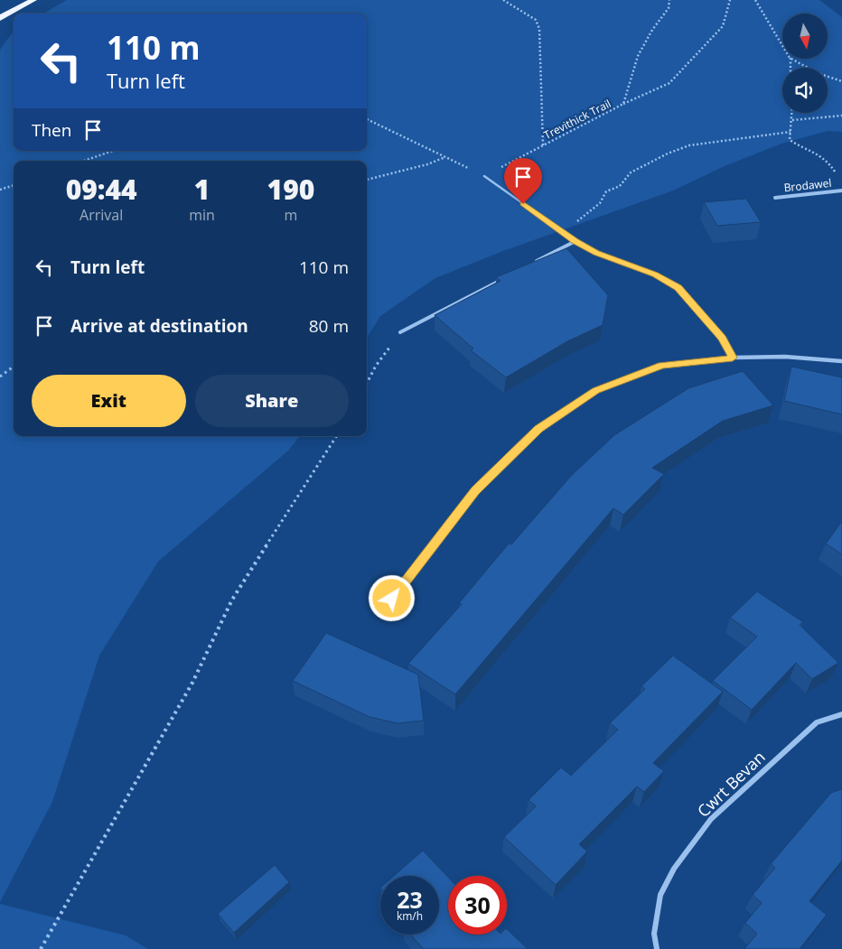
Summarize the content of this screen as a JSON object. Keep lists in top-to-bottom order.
{
  "streets": {
    "street": ["Brodawel", "Cwrt Bevan"],
    "path": ["Trevithick Trail"]
  },
  "north": "bottom",
  "page": {
    "turn": ["110 m", "Turn left"],
    "then": "Then",
    "eta": [
      "09:44",
      "Arrival",
      "1",
      "min",
      "190",
      "m"
    ],
    "list": [
      {
        "name": "Turn left",
        "value": "110 m"
      },
      {
        "name": "Arrive at destination",
        "value": "80 m"
      }
    ],
    "buttons": ["Exit", "Share"],
    "speed": "23 km/h",
    "limit": "30"
  }
}
